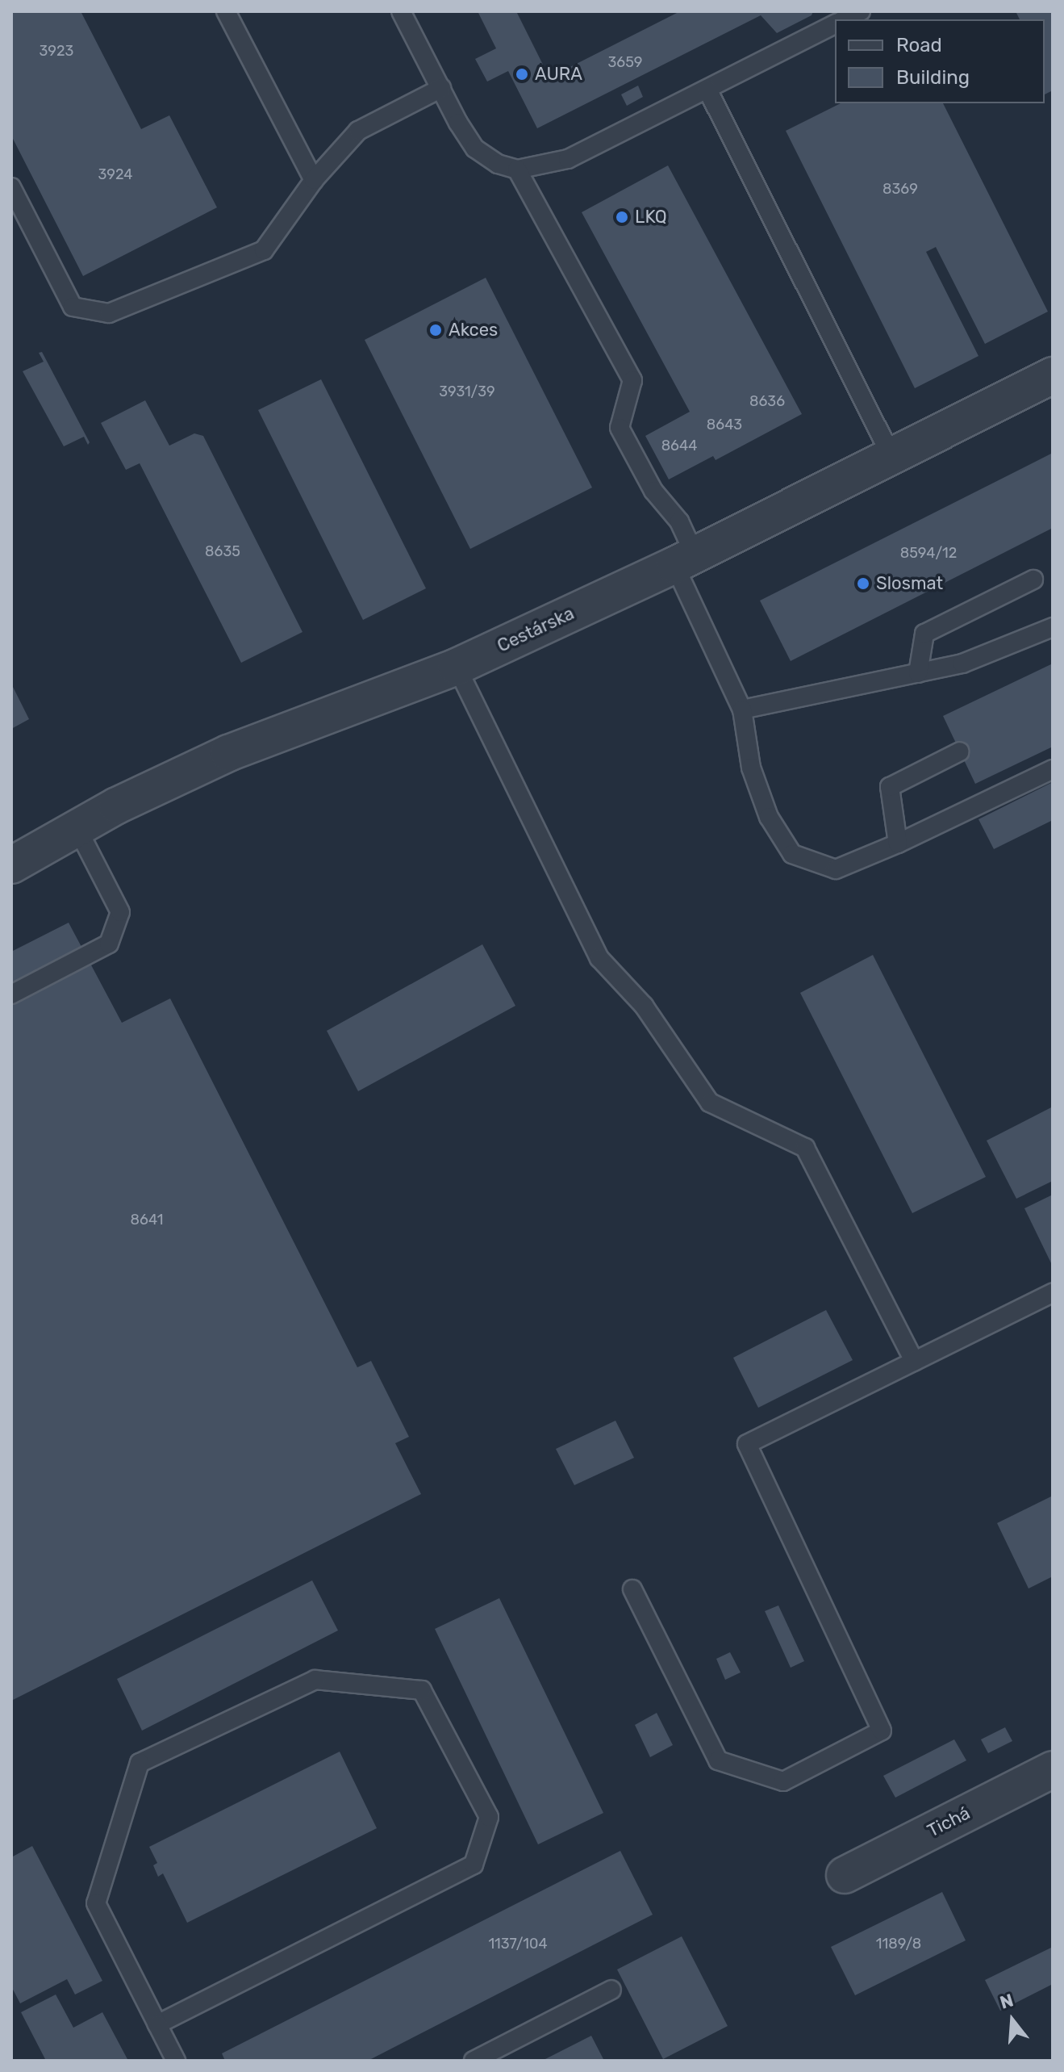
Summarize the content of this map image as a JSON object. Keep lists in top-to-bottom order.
{
  "streets": {
    "street": ["Cestárska", "Tichá"]
  },
  "places": [
    "AURA",
    "LKQ",
    "Akces",
    "Slosmat"
  ],
  "house_numbers": [
    "3923",
    "3659",
    "3924",
    "8369",
    "3931/39",
    "8636",
    "8643",
    "8644",
    "8635",
    "8594/12",
    "8641",
    "1137/104",
    "1189/8"
  ],
  "legend": ["Road", "Building"],
  "north": "top"
}
